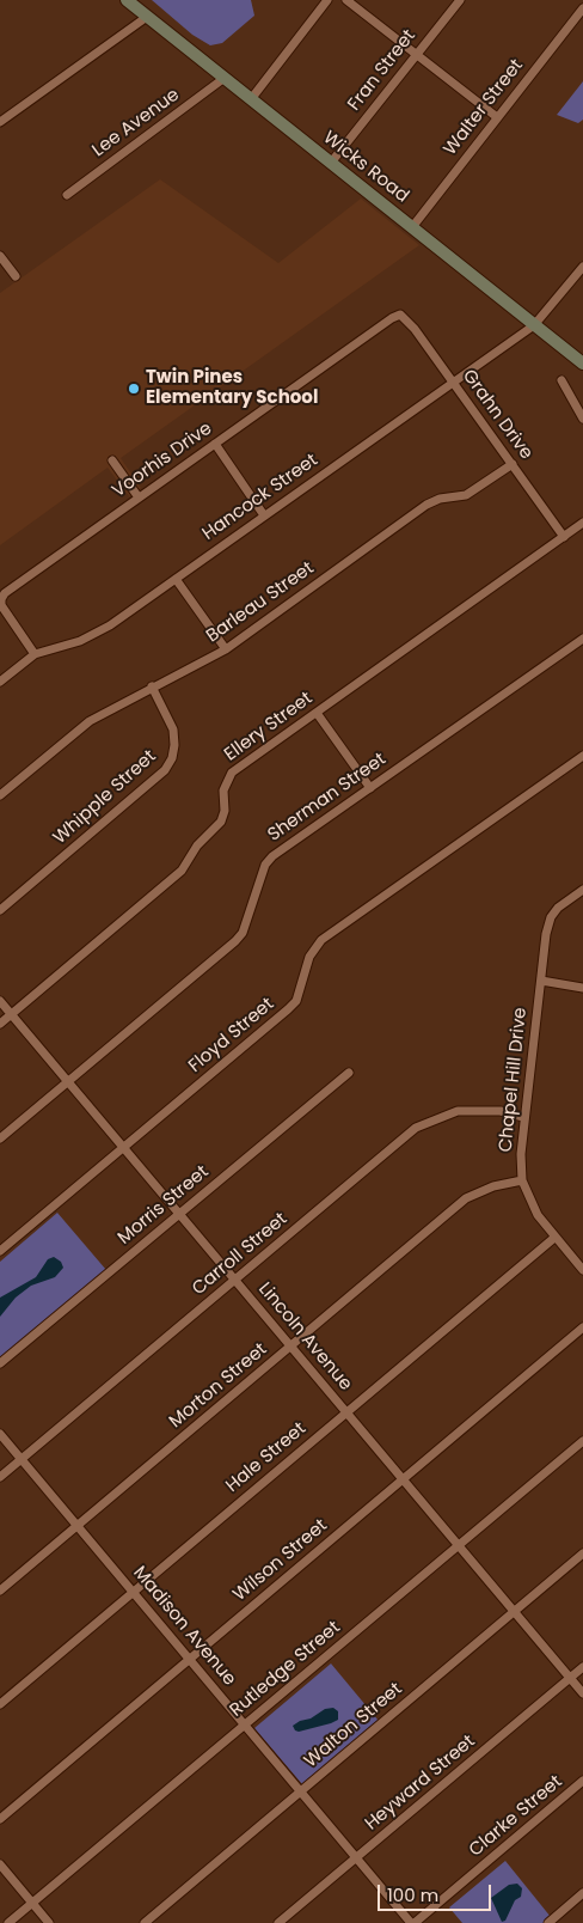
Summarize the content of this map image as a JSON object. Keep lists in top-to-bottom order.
{
  "streets": {
    "main road": ["Wicks Road"],
    "street": [
      "Fran Street",
      "Walter Street",
      "Lee Avenue",
      "Grahn Drive",
      "Voorhis Drive",
      "Hancock Street",
      "Barleau Street",
      "Ellery Street",
      "Whipple Street",
      "Sherman Street",
      "Floyd Street",
      "Chapel Hill Drive",
      "Morris Street",
      "Carroll Street",
      "Lincoln Avenue",
      "Morton Street",
      "Hale Street",
      "Wilson Street",
      "Madison Avenue",
      "Rutledge Street",
      "Walton Street",
      "Heyward Street",
      "Clarke Street"
    ]
  },
  "crossings": [
    ["Fran Street", "Wicks Road"],
    ["Walter Street", "Wicks Road"],
    ["Lee Avenue", "Wicks Road"],
    ["Wicks Road", "Hancock Street"],
    ["Grahn Drive", "Voorhis Drive"],
    ["Grahn Drive", "Hancock Street"],
    ["Grahn Drive", "Barleau Street"],
    ["Grahn Drive", "Ellery Street"],
    ["Voorhis Drive", "Hancock Street"],
    ["Barleau Street", "Whipple Street"],
    ["Ellery Street", "Lincoln Avenue"],
    ["Sherman Street", "Lincoln Avenue"],
    ["Floyd Street", "Lincoln Avenue"],
    ["Chapel Hill Drive", "Carroll Street"],
    ["Chapel Hill Drive", "Morton Street"],
    ["Chapel Hill Drive", "Hale Street"],
    ["Morris Street", "Lincoln Avenue"],
    ["Carroll Street", "Lincoln Avenue"],
    ["Carroll Street", "Madison Avenue"],
    ["Lincoln Avenue", "Morton Street"],
    ["Lincoln Avenue", "Hale Street"],
    ["Lincoln Avenue", "Wilson Street"],
    ["Lincoln Avenue", "Rutledge Street"],
    ["Lincoln Avenue", "Walton Street"],
    ["Lincoln Avenue", "Heyward Street"],
    ["Morton Street", "Madison Avenue"],
    ["Hale Street", "Madison Avenue"],
    ["Wilson Street", "Madison Avenue"],
    ["Madison Avenue", "Rutledge Street"],
    ["Madison Avenue", "Walton Street"],
    ["Madison Avenue", "Heyward Street"],
    ["Madison Avenue", "Clarke Street"]
  ],
  "places": ["Twin Pines Elementary School"],
  "scale_bar": "100 m"
}
